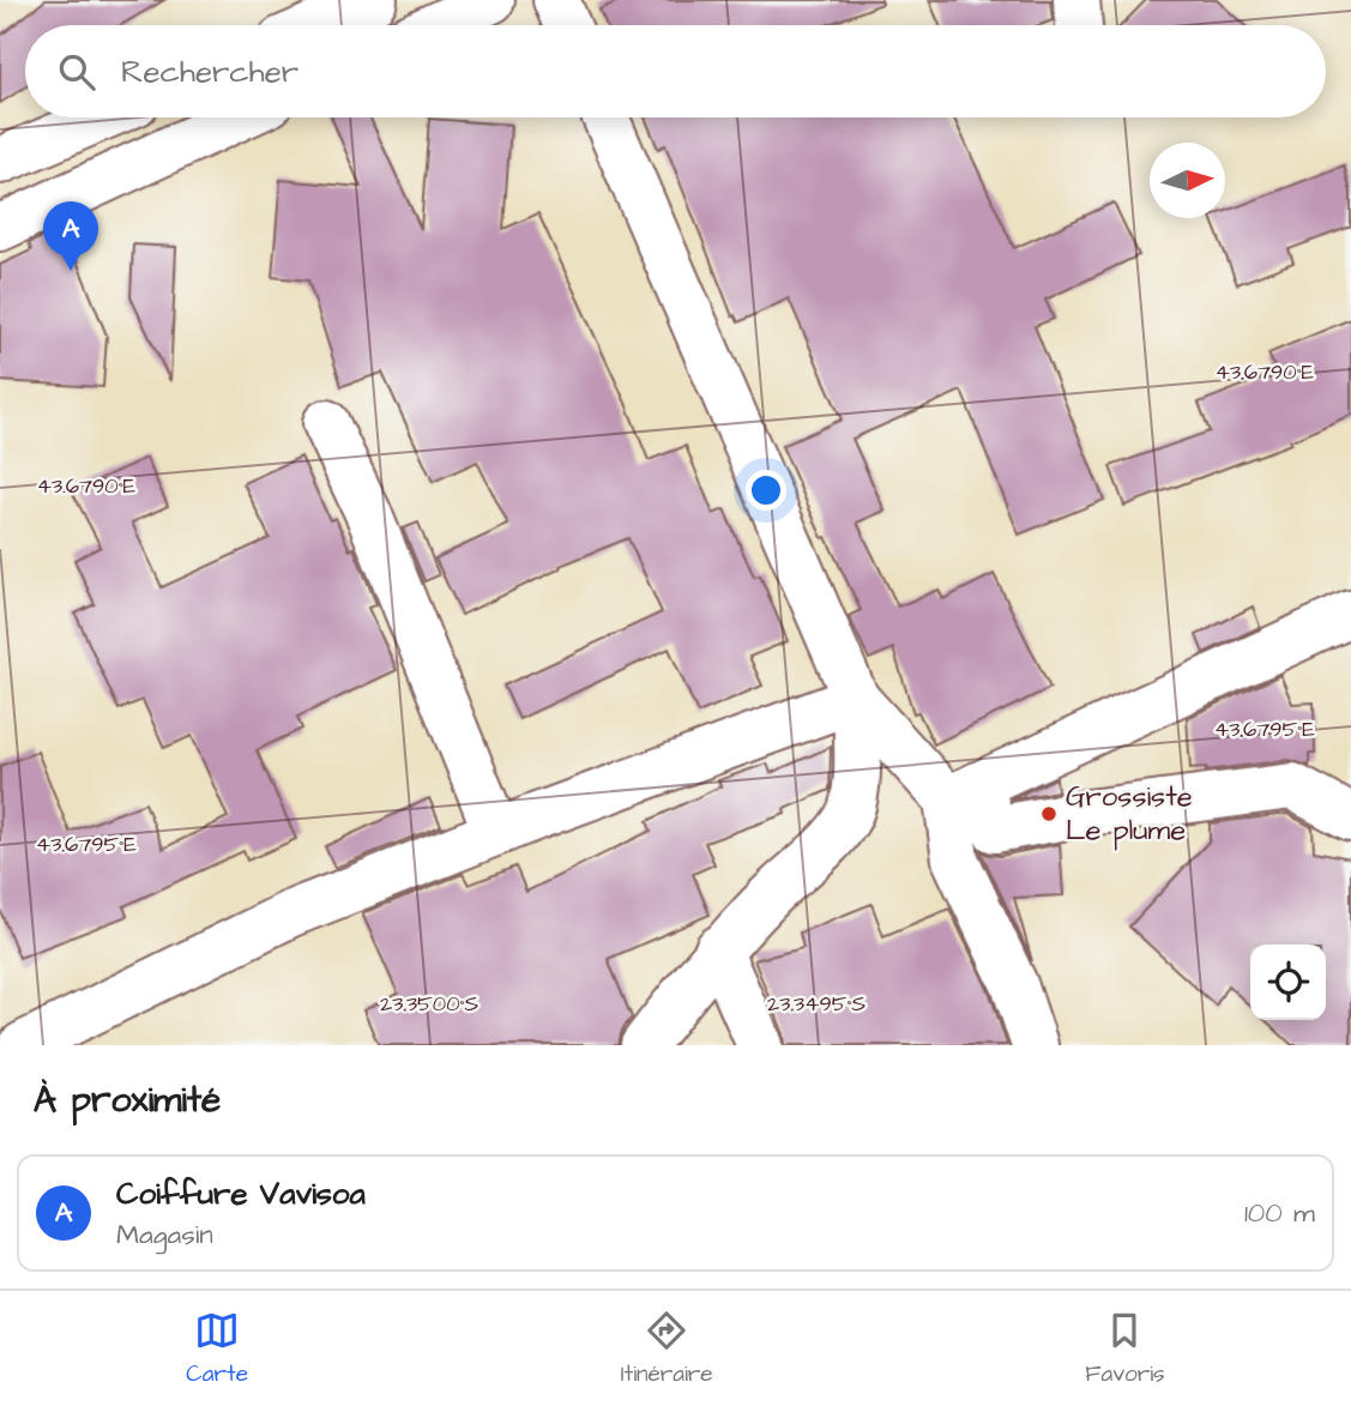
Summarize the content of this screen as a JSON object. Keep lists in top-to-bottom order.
{
  "places": ["Grossiste Le plume"],
  "north": "right",
  "page": {
    "search": "Rechercher",
    "pins": "A",
    "heading": "À proximité",
    "list": [
      {
        "mark": "A",
        "name": "Coiffure Vavisoa",
        "note": "Magasin",
        "value": "100 m"
      }
    ],
    "nav": ["Carte", "Itinéraire", "Favoris"]
  },
  "coordinates": [
    "43.6790°E",
    "43.6795°E",
    "23.3500°S",
    "23.3495°S"
  ]
}
